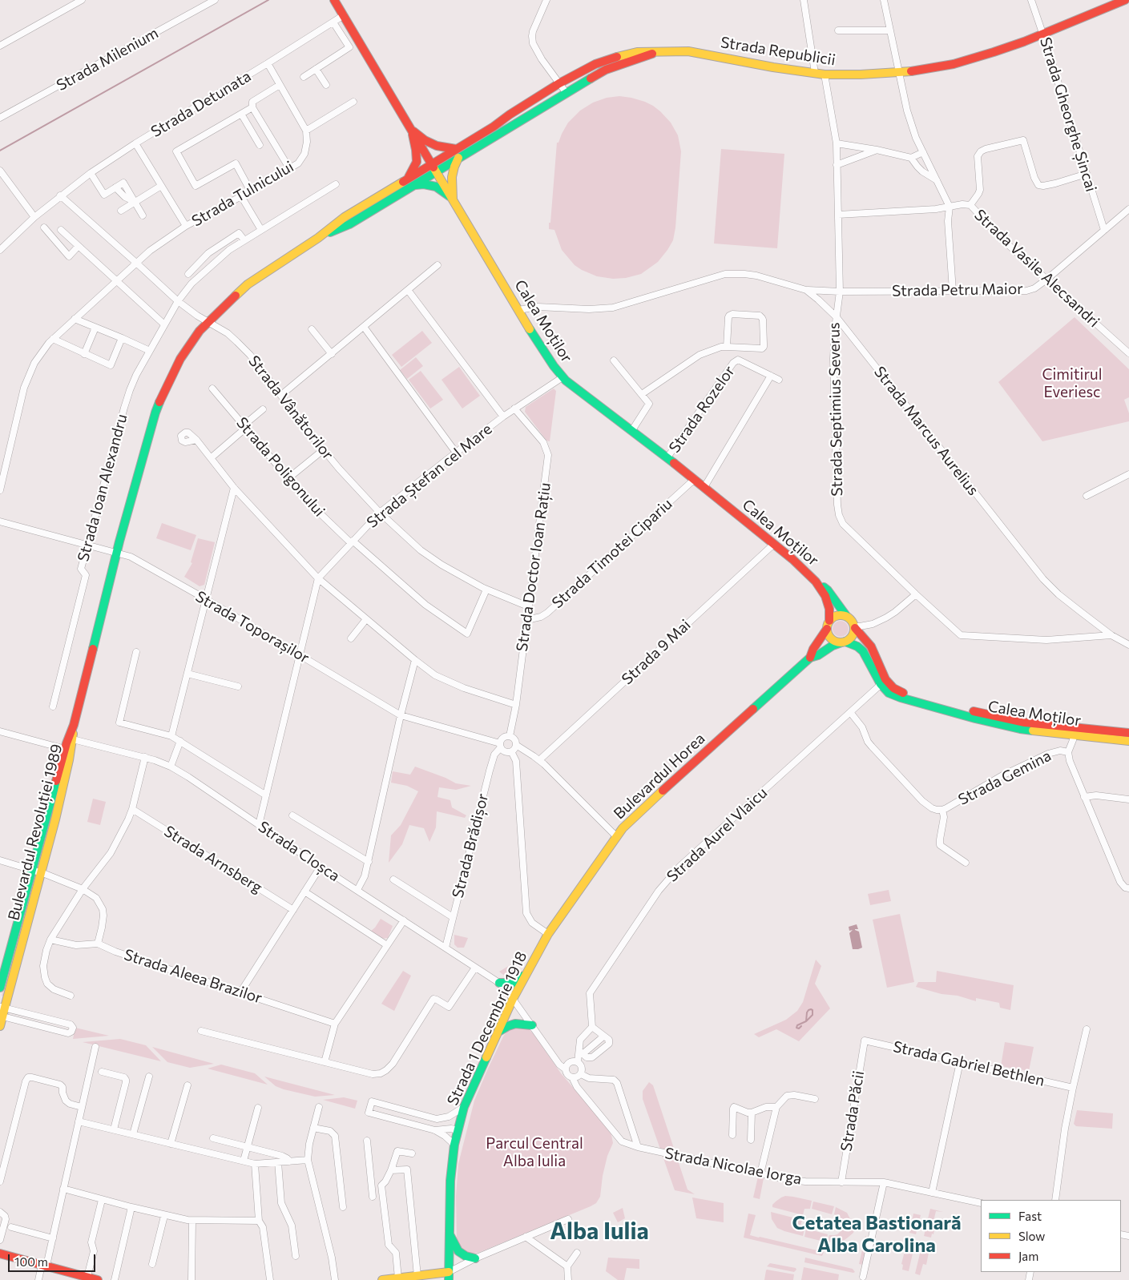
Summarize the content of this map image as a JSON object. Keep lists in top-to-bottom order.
{
  "streets": {
    "main road": [
      "Strada Republicii",
      "Calea Moților",
      "Bulevardul Horea",
      "Bulevardul Revoluției 1989",
      "Strada 1 Decembrie 1918"
    ],
    "street": [
      "Strada Milenium",
      "Strada Detunata",
      "Strada Gheorghe Șincai",
      "Strada Tulnicului",
      "Strada Vasile Alecsandri",
      "Strada Petru Maior",
      "Strada Vânătorilor",
      "Strada Rozelor",
      "Strada Septimius Severus",
      "Strada Marcus Aurelius",
      "Strada Poligonului",
      "Strada Ștefan cel Mare",
      "Strada Ioan Alexandru",
      "Strada Timotei Cipariu",
      "Strada Doctor Ioan Rațiu",
      "Strada Toporașilor",
      "Strada 9 Mai",
      "Strada Gemina",
      "Strada Aurel Vlaicu",
      "Strada Brădișor",
      "Strada Cloșca",
      "Strada Arnsberg",
      "Strada Aleea Brazilor",
      "Strada Gabriel Bethlen",
      "Strada Păcii",
      "Strada Nicolae Iorga"
    ]
  },
  "crossings": [
    ["Strada Republicii", "Strada Gheorghe Șincai"],
    ["Strada Detunata", "Calea Moților"],
    ["Strada Detunata", "Strada Vânătorilor"],
    ["Strada Gheorghe Șincai", "Strada Petru Maior"],
    ["Strada Tulnicului", "Strada Vânătorilor"],
    ["Strada Vasile Alecsandri", "Strada Petru Maior"],
    ["Strada Petru Maior", "Strada Septimius Severus"],
    ["Calea Moților", "Strada Rozelor"],
    ["Calea Moților", "Strada Septimius Severus"],
    ["Calea Moților", "Strada Ștefan cel Mare"],
    ["Calea Moților", "Strada Timotei Cipariu"],
    ["Calea Moților", "Strada 9 Mai"],
    ["Calea Moților", "Strada Gemina"],
    ["Calea Moților", "Strada Aurel Vlaicu"],
    ["Strada Vânătorilor", "Strada Poligonului"],
    ["Strada Vânătorilor", "Strada Ștefan cel Mare"],
    ["Strada Vânătorilor", "Strada Ioan Alexandru"],
    ["Strada Vânătorilor", "Strada Doctor Ioan Rațiu"],
    ["Strada Septimius Severus", "Strada Marcus Aurelius"],
    ["Strada Poligonului", "Strada Ștefan cel Mare"],
    ["Strada Ștefan cel Mare", "Strada Doctor Ioan Rațiu"],
    ["Strada Ștefan cel Mare", "Strada Toporașilor"],
    ["Strada Ștefan cel Mare", "Strada Cloșca"],
    ["Strada Ioan Alexandru", "Strada Toporașilor"],
    ["Strada Timotei Cipariu", "Strada Doctor Ioan Rațiu"],
    ["Strada Doctor Ioan Rațiu", "Strada Toporașilor"],
    ["Strada Doctor Ioan Rațiu", "Strada Brădișor"],
    ["Strada Toporașilor", "Bulevardul Revoluției 1989"],
    ["Strada Toporașilor", "Strada Brădișor"],
    ["Bulevardul Horea", "Strada 1 Decembrie 1918"],
    ["Strada Gemina", "Strada Aurel Vlaicu"],
    ["Bulevardul Revoluției 1989", "Strada Cloșca"],
    ["Strada Brădișor", "Strada Cloșca"],
    ["Strada Cloșca", "Strada 1 Decembrie 1918"],
    ["Strada Gabriel Bethlen", "Strada Păcii"],
    ["Strada Păcii", "Strada Nicolae Iorga"]
  ],
  "districts": ["Cetatea Bastionară Alba Carolina", "Alba Iulia"],
  "parks": ["Cimitirul Everiesc", "Parcul Central Alba Iulia"],
  "legend": ["Fast", "Slow", "Jam"],
  "scale_bar": "100 m"
}
